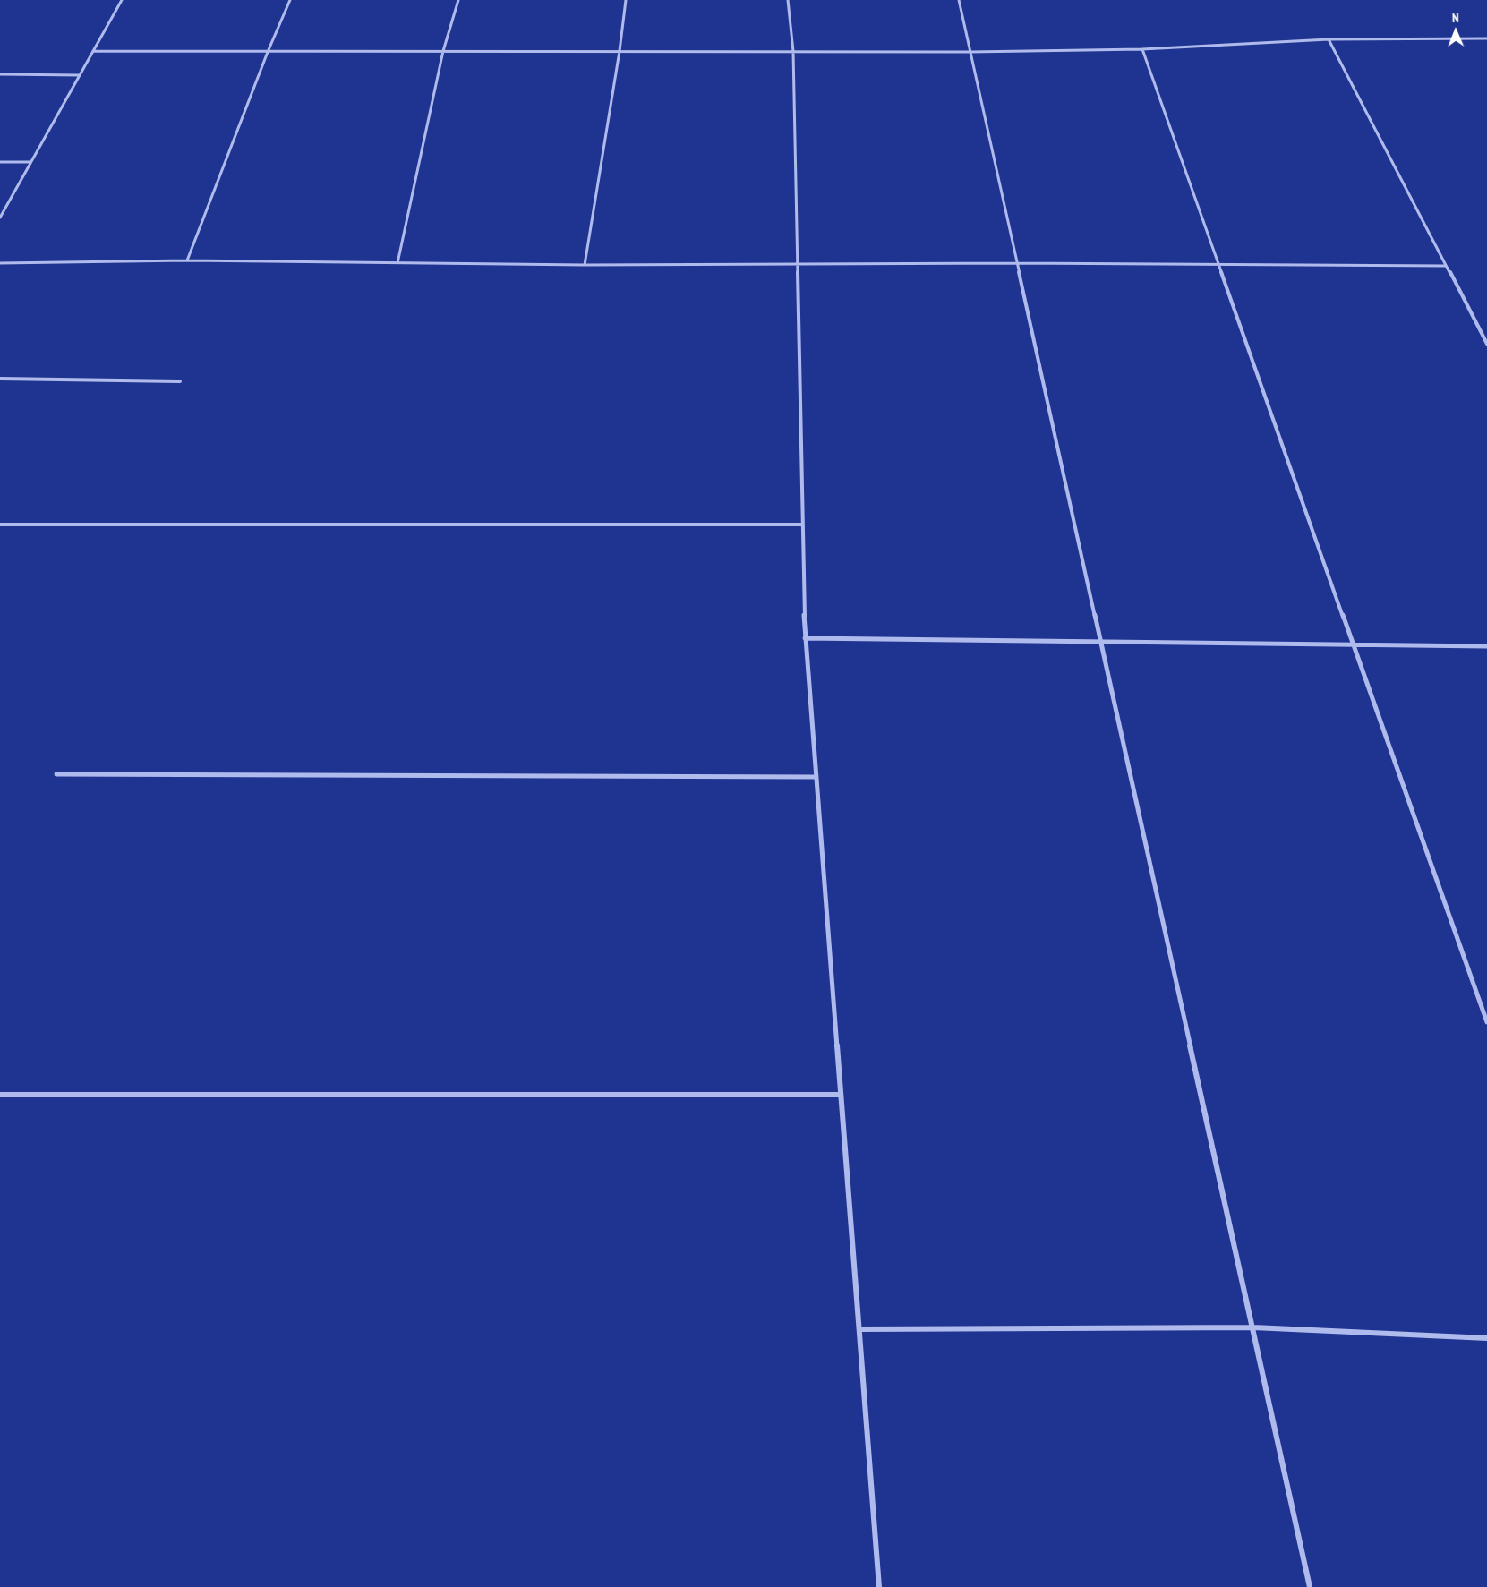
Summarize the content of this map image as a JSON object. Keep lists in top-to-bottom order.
{
  "north": "top"
}
